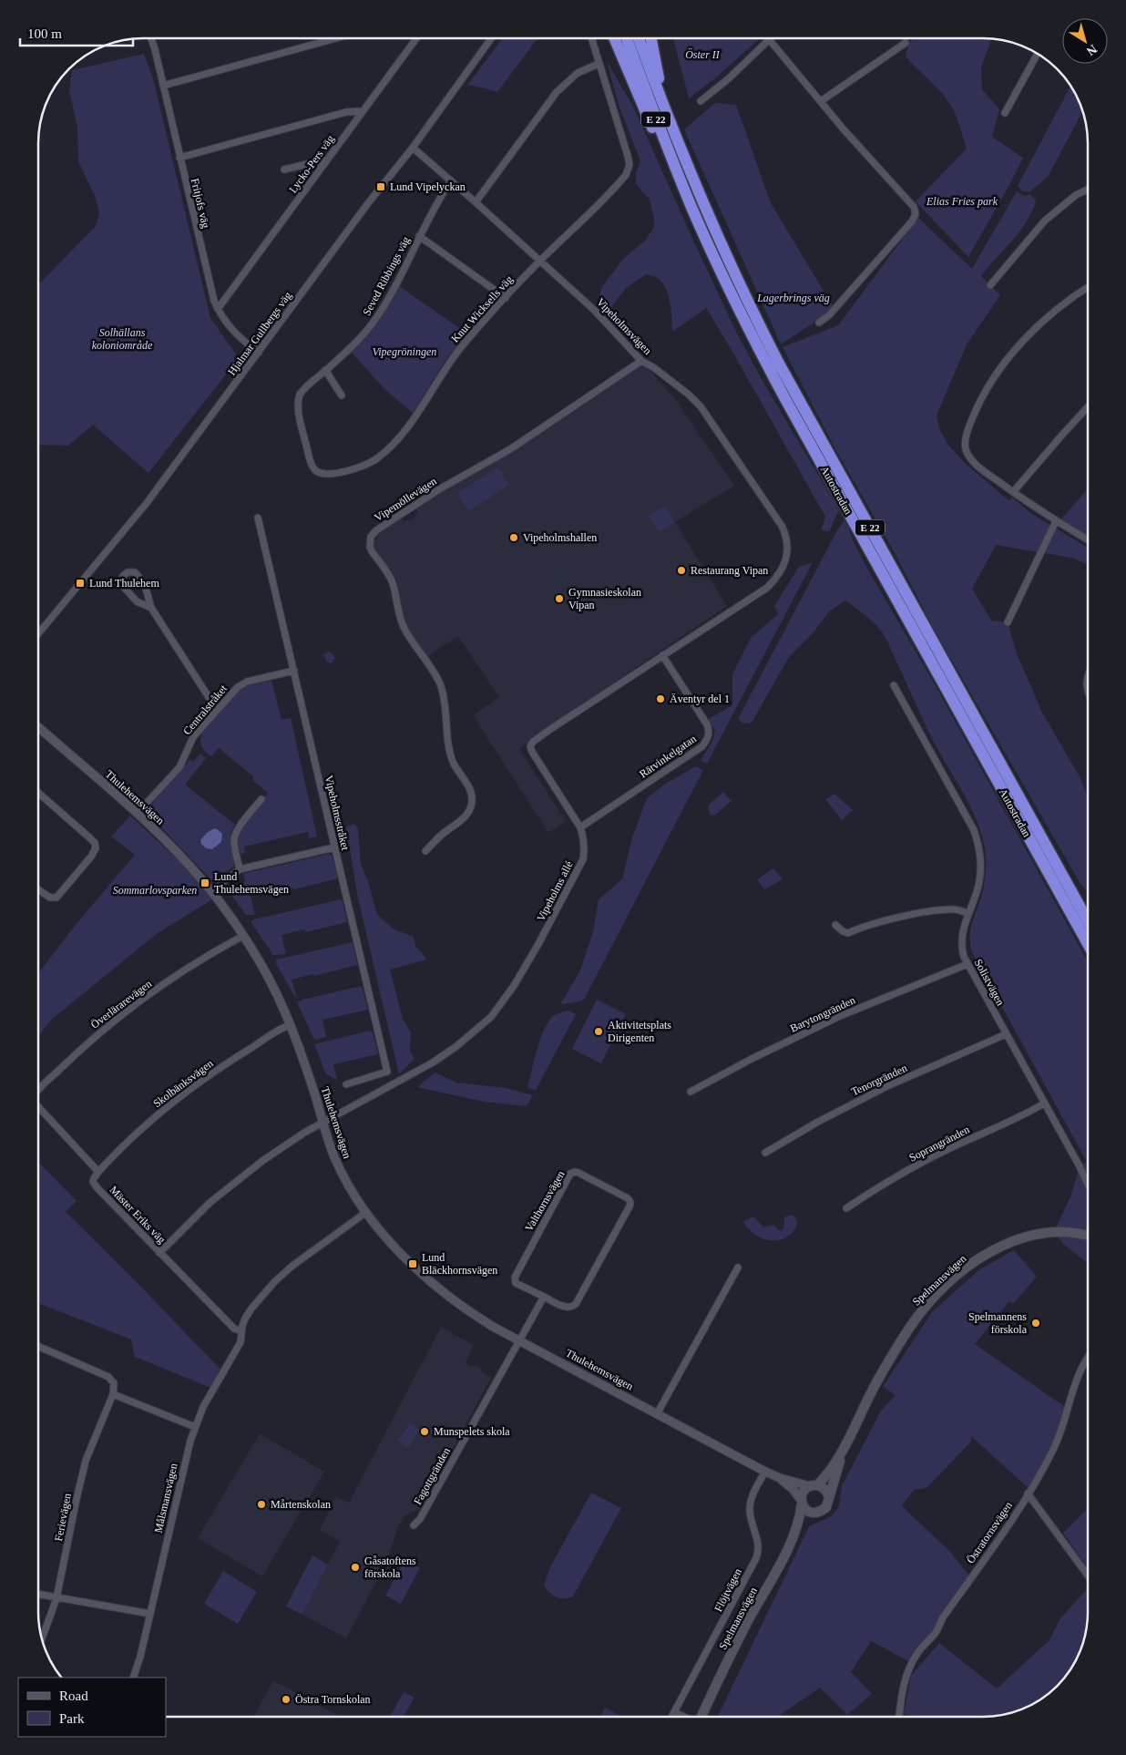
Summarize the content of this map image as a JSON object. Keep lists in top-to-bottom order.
{
  "streets": {
    "highway": ["E 22", "Autostradan"],
    "main road": ["Spelmansvägen"],
    "street": [
      "Lycko-Pers väg",
      "Fritjofs väg",
      "Seved Ribbings väg",
      "Knut Wicksells väg",
      "Vipeholmsvägen",
      "Hjalmar Gullbergs väg",
      "Vipemöllevägen",
      "Centralstråket",
      "Rätvinkelgatan",
      "Thulehemsvägen",
      "Vipeholmsstråket",
      "Vipeholms allé",
      "Solistvägen",
      "Överlärarevägen",
      "Barytongränden",
      "Tenorgränden",
      "Skolbänksvägen",
      "Soprangränden",
      "Valthornsvägen",
      "Mäster Eriks väg",
      "Fagottgränden",
      "Målsmansvägen",
      "Ferievägen",
      "Östratornsvägen",
      "Flöjtvägen"
    ]
  },
  "crossings": [
    ["Lycko-Pers väg", "Fritjofs väg"],
    ["Fritjofs väg", "Hjalmar Gullbergs väg"],
    ["Seved Ribbings väg", "Knut Wicksells väg"],
    ["Seved Ribbings väg", "Vipeholmsvägen"],
    ["Knut Wicksells väg", "Vipeholmsvägen"],
    ["Vipeholmsvägen", "Hjalmar Gullbergs väg"],
    ["Vipeholmsvägen", "Vipemöllevägen"],
    ["Vipeholmsvägen", "Vipeholms allé"],
    ["Centralstråket", "Thulehemsvägen"],
    ["Centralstråket", "Vipeholmsstråket"],
    ["Rätvinkelgatan", "Vipeholms allé"],
    ["Thulehemsvägen", "Vipeholms allé"],
    ["Thulehemsvägen", "Överlärarevägen"],
    ["Thulehemsvägen", "Skolbänksvägen"],
    ["Thulehemsvägen", "Spelmansvägen"],
    ["Thulehemsvägen", "Fagottgränden"],
    ["Thulehemsvägen", "Målsmansvägen"],
    ["Thulehemsvägen", "Flöjtvägen"],
    ["Vipeholms allé", "Mäster Eriks väg"],
    ["Solistvägen", "Barytongränden"],
    ["Solistvägen", "Tenorgränden"],
    ["Solistvägen", "Soprangränden"],
    ["Överlärarevägen", "Skolbänksvägen"],
    ["Överlärarevägen", "Mäster Eriks väg"],
    ["Skolbänksvägen", "Mäster Eriks väg"],
    ["Mäster Eriks väg", "Målsmansvägen"]
  ],
  "parks": [
    "Öster II",
    "Elias Fries park",
    "Lagerbrings väg",
    "Solhällans koloniområde",
    "Vipegröningen",
    "Sommarlovsparken"
  ],
  "places": {
    "transit": [
      "Lund Vipelyckan",
      "Lund Thulehem",
      "Lund Thulehemsvägen",
      "Lund Bläckhornsvägen"
    ],
    "other": [
      "Vipeholmshallen",
      "Restaurang Vipan",
      "Gymnasieskolan Vipan",
      "Äventyr del 1",
      "Aktivitetsplats Dirigenten",
      "Spelmannens förskola",
      "Munspelets skola",
      "Mårtenskolan",
      "Gåsatoftens förskola",
      "Östra Tornskolan"
    ]
  },
  "legend": ["Road", "Park"],
  "scale_bar": "100 m",
  "north": "bottom right"
}
